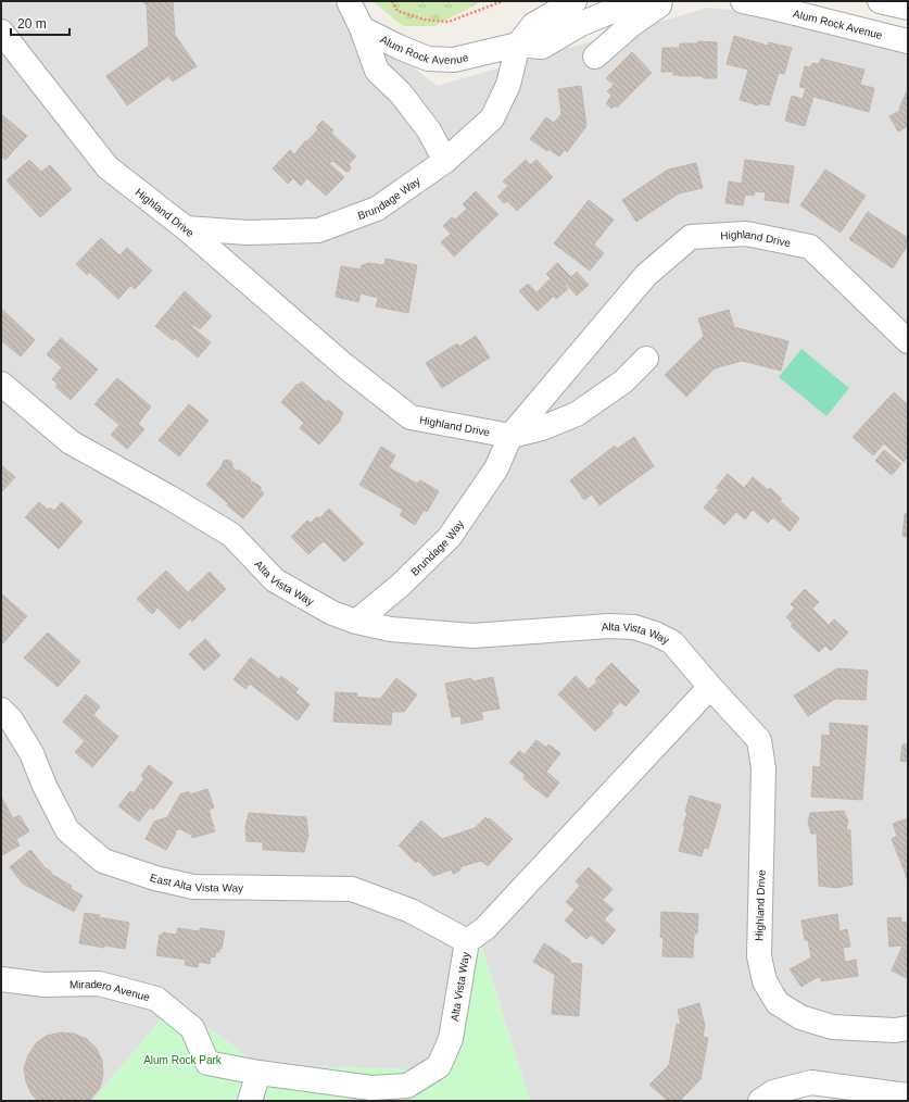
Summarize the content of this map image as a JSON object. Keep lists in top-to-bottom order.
{
  "streets": {
    "street": [
      "Alum Rock Avenue",
      "Brundage Way",
      "Highland Drive",
      "Alta Vista Way",
      "East Alta Vista Way",
      "Miradero Avenue"
    ]
  },
  "crossings": [
    ["Alum Rock Avenue", "Brundage Way"],
    ["Brundage Way", "Highland Drive"],
    ["Brundage Way", "Alta Vista Way"],
    ["Highland Drive", "Alta Vista Way"],
    ["Alta Vista Way", "East Alta Vista Way"],
    ["Alta Vista Way", "Miradero Avenue"]
  ],
  "parks": ["Alum Rock Park"],
  "scale_bar": "20 m"
}
